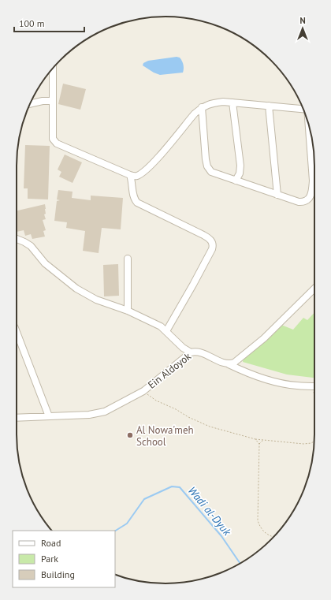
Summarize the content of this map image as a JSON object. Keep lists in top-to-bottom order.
{
  "streets": {
    "street": ["Ein Aldoyok"]
  },
  "water": ["Wadi al-Dyuk"],
  "places": ["Al Nowa'meh School"],
  "legend": ["Road", "Park", "Building"],
  "scale_bar": "100 m",
  "north": "top"
}
